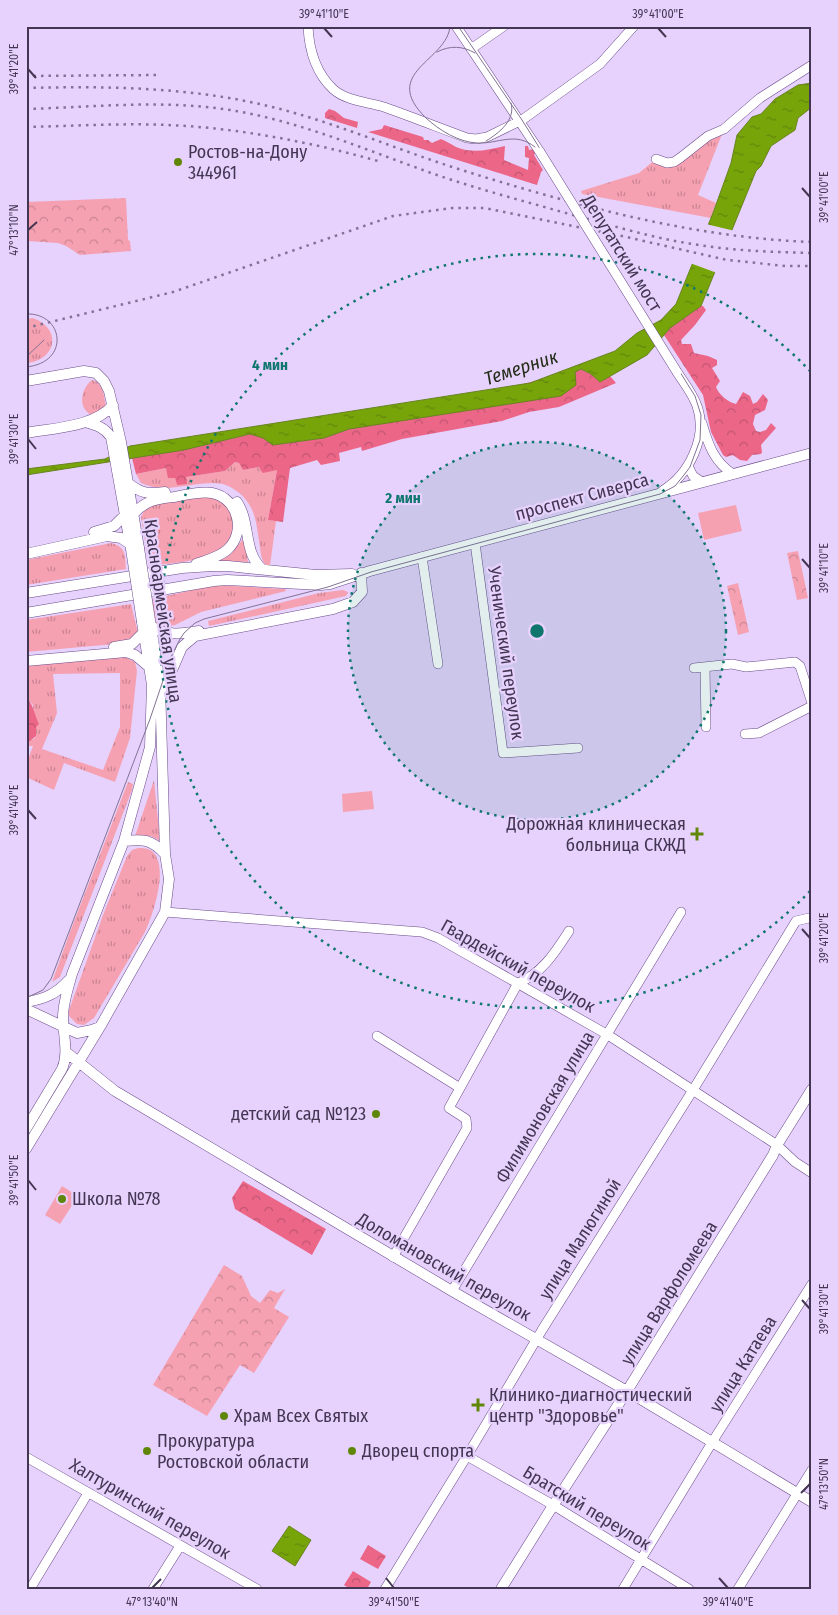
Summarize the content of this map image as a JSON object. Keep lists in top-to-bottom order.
{
  "streets": {
    "main road": [
      "проспект Сиверса",
      "Красноармейская улица",
      "Доломановский переулок",
      "улица Варфоломеева"
    ],
    "street": [
      "Депутатский мост",
      "Ученический переулок",
      "Гвардейский переулок",
      "Филимоновская улица",
      "улица Малюгиной",
      "улица Катаева",
      "Братский переулок",
      "Халтуринский переулок"
    ]
  },
  "crossings": [
    ["Депутатский мост", "проспект Сиверса"],
    ["проспект Сиверса", "Ученический переулок"],
    ["Красноармейская улица", "Гвардейский переулок"],
    ["Красноармейская улица", "Доломановский переулок"],
    ["Гвардейский переулок", "Филимоновская улица"],
    ["Гвардейский переулок", "улица Малюгиной"],
    ["Гвардейский переулок", "улица Варфоломеева"],
    ["Филимоновская улица", "Доломановский переулок"],
    ["улица Малюгиной", "Доломановский переулок"],
    ["улица Малюгиной", "Братский переулок"],
    ["Доломановский переулок", "улица Варфоломеева"],
    ["Доломановский переулок", "улица Катаева"],
    ["улица Варфоломеева", "Братский переулок"],
    ["улица Катаева", "Братский переулок"]
  ],
  "water": ["Темерник"],
  "places": {
    "other": [
      "Ростов-на-Дону 344961",
      "детский сад №123",
      "Школа №78",
      "Храм Всех Святых",
      "Прокуратура Ростовской области",
      "Дворец спорта"
    ],
    "health": ["Дорожная клиническая больница СКЖД", "Клинико-диагностический центр \"Здоровье\""]
  },
  "coordinates": [
    "39°41'10\"E",
    "39°41'00\"E",
    "39°41'20\"E",
    "47°13'10\"N",
    "39°41'30\"E",
    "39°41'40\"E",
    "39°41'50\"E",
    "47°13'50\"N",
    "47°13'40\"N"
  ],
  "rings": ["4 мин", "2 мин"]
}
